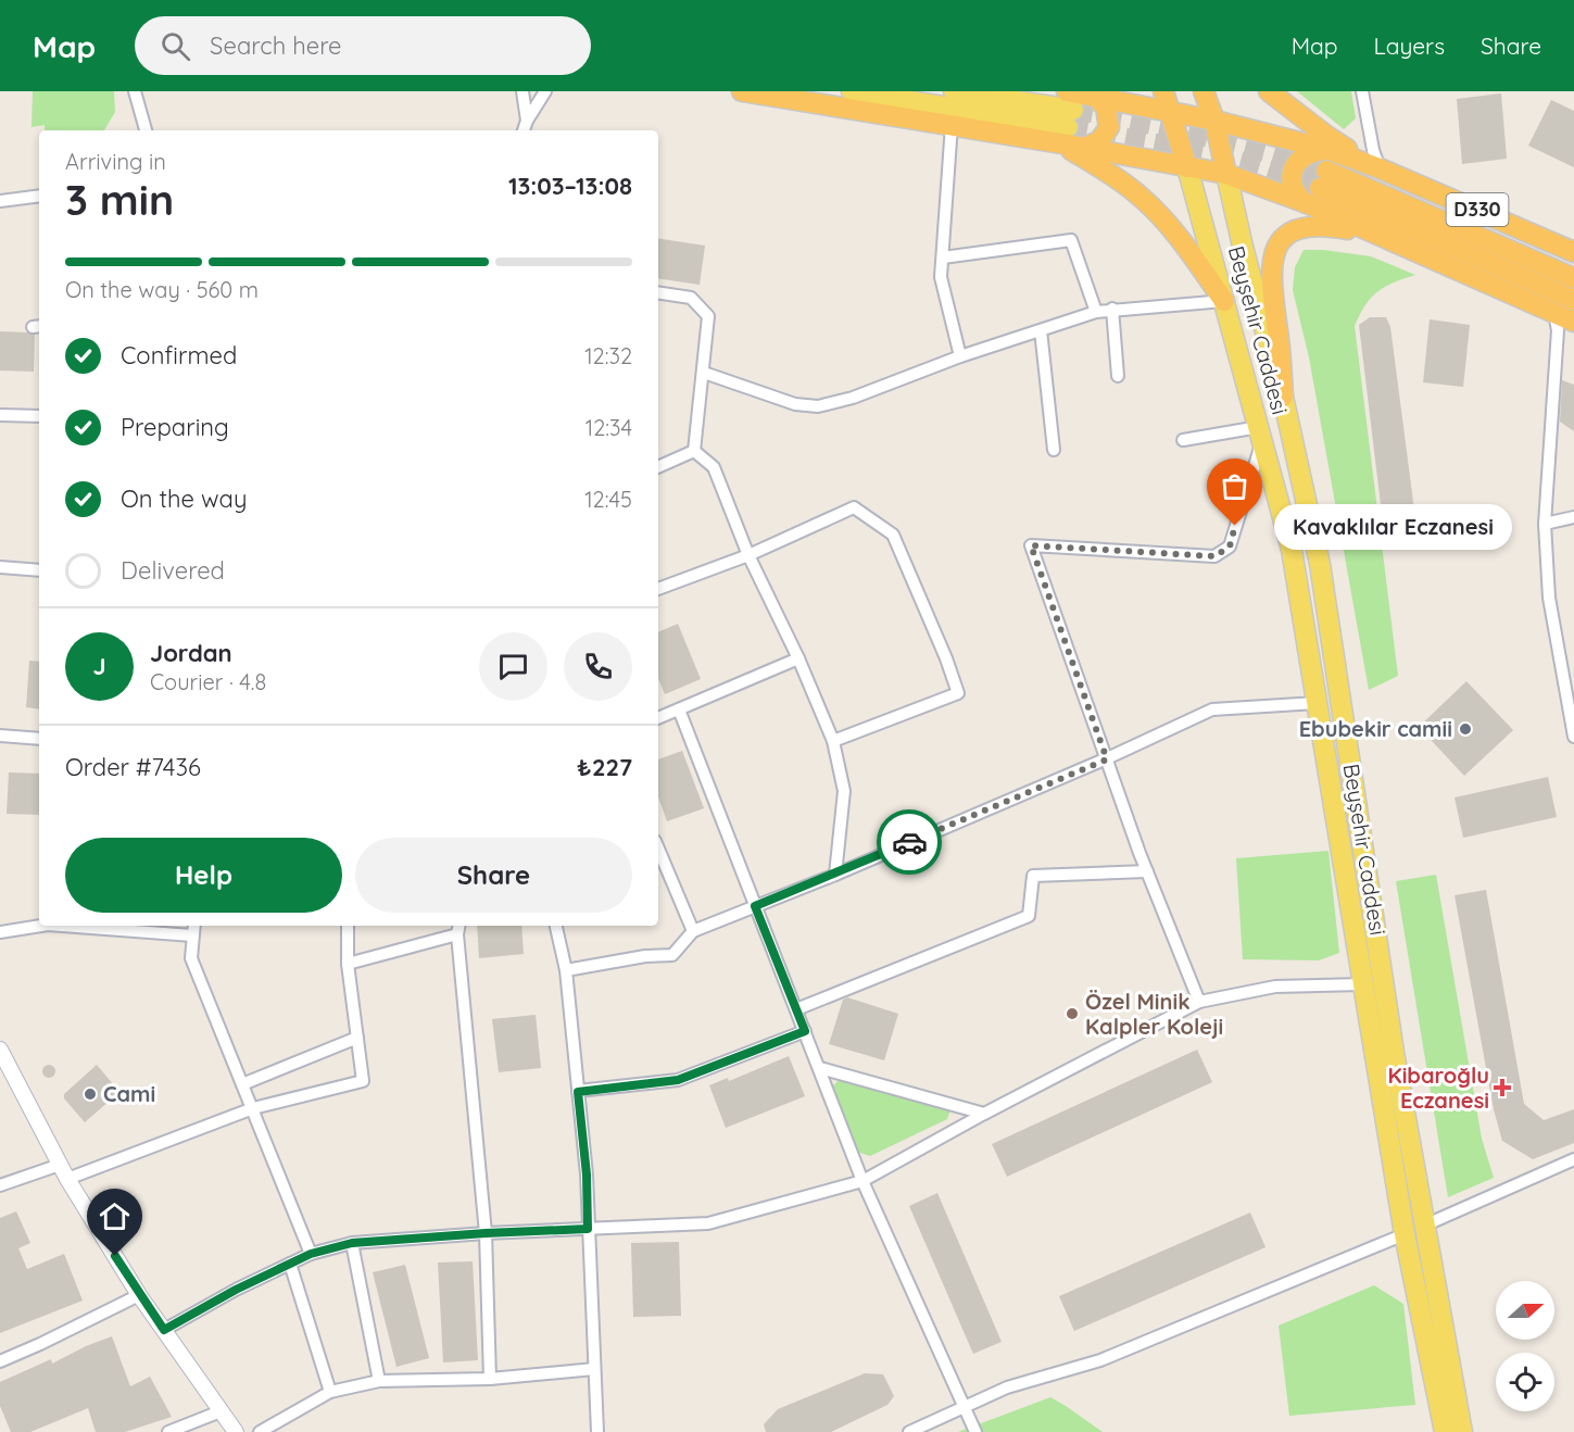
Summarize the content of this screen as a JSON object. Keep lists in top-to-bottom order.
{
  "streets": {
    "highway": ["D330", "Beyşehir Caddesi"]
  },
  "places": {
    "other": [
      "Kavaklılar Eczanesi",
      "Ebubekir camii",
      "Özel Minik Kalpler Koleji",
      "Cami"
    ],
    "health": ["Kibaroğlu Eczanesi"]
  },
  "north": "right",
  "page": {
    "header": "Map",
    "search": "Search here",
    "nav": ["Map", "Layers", "Share"],
    "heading": ["3 min", "Arriving in", "13:03–13:08"],
    "panel": [
      "Jordan",
      "Courier · 4.8",
      "Order #7436",
      "₺227"
    ],
    "bar": "On the way · 560 m",
    "list": [
      ["Confirmed", "12:32"],
      ["Preparing", "12:34"],
      ["On the way", "12:45"],
      "Delivered"
    ],
    "bubble": "Kavaklılar Eczanesi",
    "round": "J",
    "buttons": ["Help", "Share"]
  }
}
